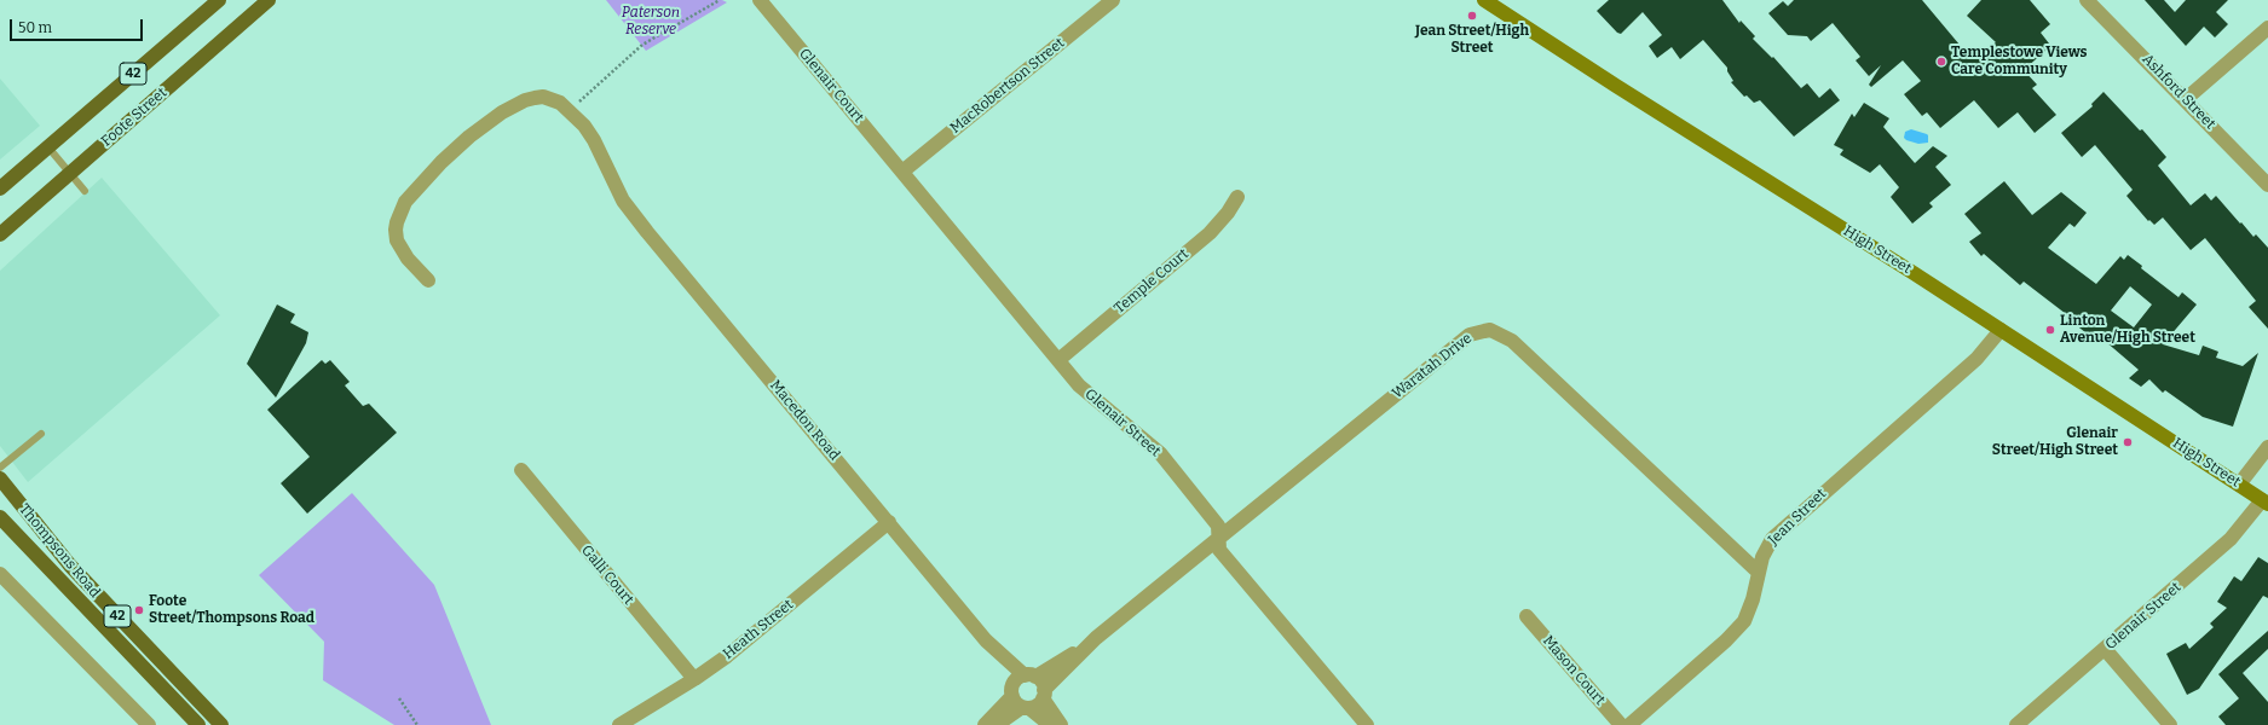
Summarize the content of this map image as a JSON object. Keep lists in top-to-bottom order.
{
  "streets": {
    "main road": [
      "42",
      "Foote Street",
      "High Street",
      "Thompsons Road"
    ],
    "street": [
      "Glenair Court",
      "MacRobertson Street",
      "Ashford Street",
      "Temple Court",
      "Waratah Drive",
      "Macedon Road",
      "Glenair Street",
      "Jean Street",
      "Galli Court",
      "Heath Street",
      "Mason Court"
    ]
  },
  "crossings": [
    ["Glenair Court", "MacRobertson Street"],
    ["Glenair Court", "Glenair Street"],
    ["MacRobertson Street", "Glenair Street"],
    ["High Street", "Glenair Street"],
    ["High Street", "Jean Street"],
    ["Temple Court", "Glenair Street"],
    ["Waratah Drive", "Macedon Road"],
    ["Waratah Drive", "Glenair Street"],
    ["Waratah Drive", "Jean Street"],
    ["Macedon Road", "Heath Street"],
    ["Galli Court", "Heath Street"]
  ],
  "parks": ["Paterson Reserve"],
  "places": [
    "Jean Street/High Street",
    "Templestowe Views Care Community",
    "Linton Avenue/High Street",
    "Glenair Street/High Street",
    "Foote Street/Thompsons Road"
  ],
  "scale_bar": "50 m"
}
